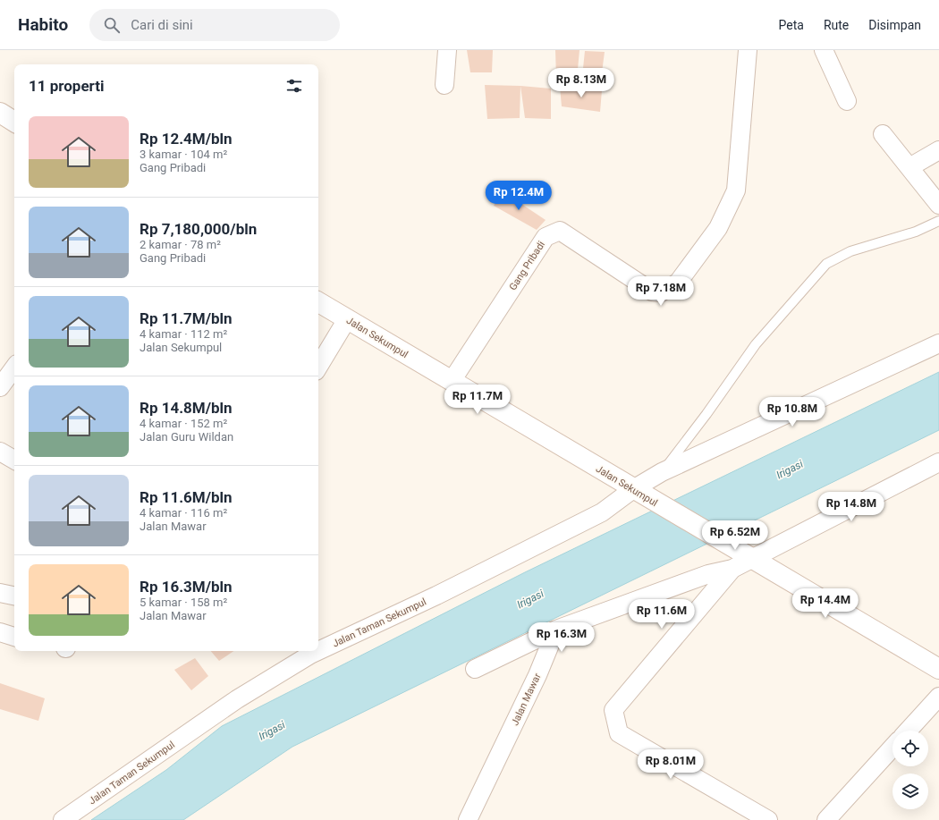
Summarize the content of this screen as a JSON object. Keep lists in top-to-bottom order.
{
  "streets": {
    "main road": ["Jalan Sekumpul"],
    "street": ["Gang Pribadi", "Jalan Taman Sekumpul", "Jalan Mawar"]
  },
  "crossings": [
    ["Gang Pribadi", "Jalan Sekumpul"],
    ["Jalan Sekumpul", "Jalan Taman Sekumpul"]
  ],
  "water": ["Irigasi"],
  "page": {
    "header": "Habito",
    "search": "Cari di sini",
    "nav": ["Peta", "Rute", "Disimpan"],
    "heading": "11 properti",
    "price": [
      "Rp 8.13M",
      "Rp 12.4M",
      "Rp 7.18M",
      "Rp 11.7M",
      "Rp 10.8M",
      "Rp 14.8M",
      "Rp 6.52M",
      "Rp 14.4M",
      "Rp 11.6M",
      "Rp 16.3M",
      "Rp 8.01M"
    ],
    "list": [
      {
        "name": "Rp 12.4M/bln",
        "note": "3 kamar · 104 m² · Gang Pribadi"
      },
      {
        "name": "Rp 7,180,000/bln",
        "note": "2 kamar · 78 m² · Gang Pribadi"
      },
      {
        "name": "Rp 11.7M/bln",
        "note": "4 kamar · 112 m² · Jalan Sekumpul"
      },
      {
        "name": "Rp 14.8M/bln",
        "note": "4 kamar · 152 m² · Jalan Guru Wildan"
      },
      {
        "name": "Rp 11.6M/bln",
        "note": "4 kamar · 116 m² · Jalan Mawar"
      },
      {
        "name": "Rp 16.3M/bln",
        "note": "5 kamar · 158 m² · Jalan Mawar"
      }
    ]
  }
}
